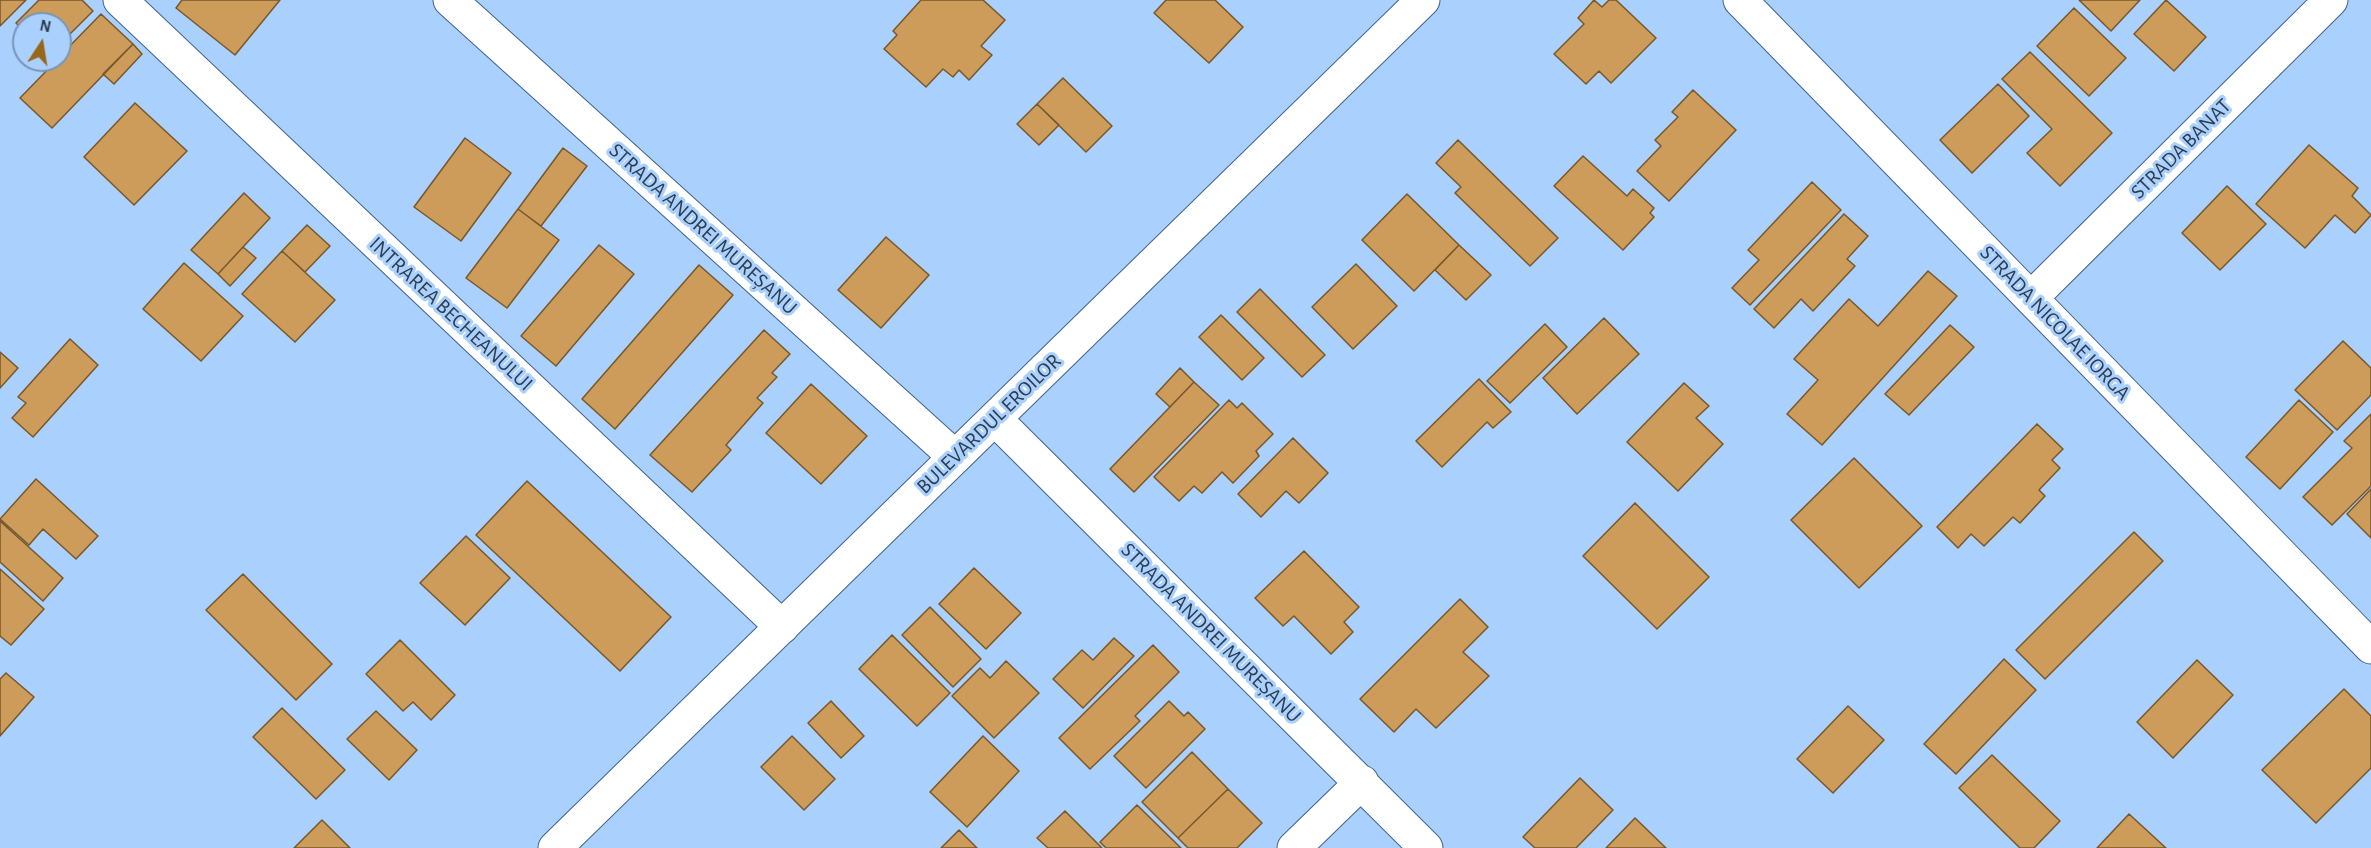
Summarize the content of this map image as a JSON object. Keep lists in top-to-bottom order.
{
  "streets": {
    "street": [
      "STRADA BANAT",
      "STRADA ANDREI MUREȘANU",
      "INTRAREA BECHEANULUI",
      "STRADA NICOLAE IORGA",
      "BULEVARDUL EROILOR"
    ]
  },
  "crossings": [
    ["STRADA BANAT", "STRADA NICOLAE IORGA"],
    ["STRADA ANDREI MUREȘANU", "BULEVARDUL EROILOR"],
    ["INTRAREA BECHEANULUI", "BULEVARDUL EROILOR"]
  ],
  "north": "top"
}
